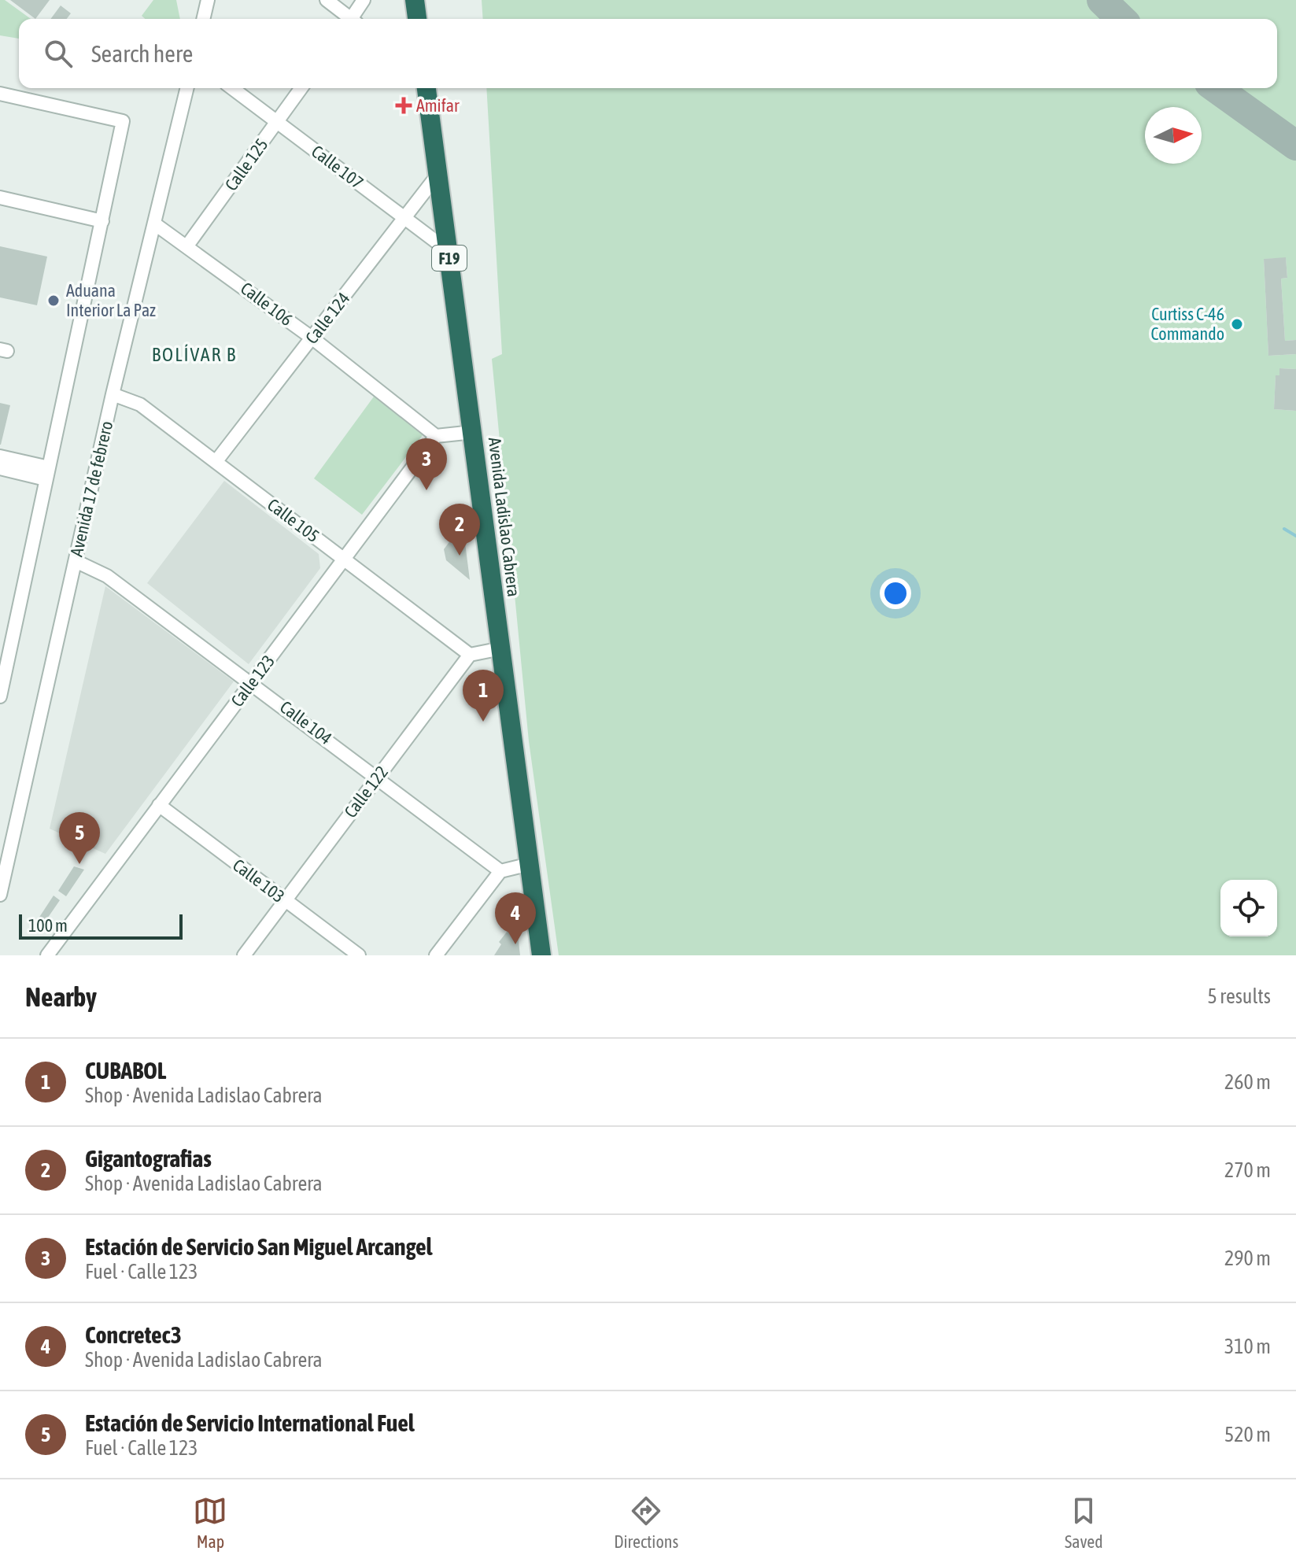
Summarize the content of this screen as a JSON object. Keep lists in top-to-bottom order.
{
  "streets": {
    "highway": ["F19", "Avenida Ladislao Cabrera"],
    "street": [
      "Calle 125",
      "Calle 107",
      "Calle 106",
      "Calle 124",
      "Avenida 17 de febrero",
      "Calle 105",
      "Calle 123",
      "Calle 104",
      "Calle 122",
      "Calle 103"
    ]
  },
  "crossings": [
    ["Calle 125", "Calle 107"],
    ["Calle 125", "Calle 106"],
    ["Calle 107", "Calle 124"],
    ["Calle 107", "Avenida Ladislao Cabrera"],
    ["Calle 106", "Calle 124"],
    ["Calle 106", "Avenida 17 de febrero"],
    ["Calle 106", "Calle 123"],
    ["Calle 124", "Avenida Ladislao Cabrera"],
    ["Calle 124", "Calle 105"],
    ["Avenida 17 de febrero", "Calle 105"],
    ["Avenida 17 de febrero", "Calle 104"],
    ["Calle 105", "Calle 123"],
    ["Calle 105", "Calle 122"],
    ["Calle 123", "Calle 104"],
    ["Calle 123", "Calle 103"],
    ["Calle 104", "Calle 122"],
    ["Calle 122", "Calle 103"]
  ],
  "districts": ["BOLÍVAR B"],
  "places": {
    "health": ["Amifar"],
    "other": ["Aduana Interior La Paz", "Curtiss C-46 Commando"]
  },
  "scale_bar": "100 m",
  "north": "right",
  "page": {
    "search": "Search here",
    "pins": [
      "3",
      "2",
      "1",
      "5",
      "4"
    ],
    "scale": "100 m",
    "heading": ["Nearby", "5 results"],
    "list": [
      {
        "mark": "1",
        "name": "CUBABOL",
        "note": "Shop · Avenida Ladislao Cabrera",
        "value": "260 m"
      },
      {
        "mark": "2",
        "name": "Gigantografias",
        "note": "Shop · Avenida Ladislao Cabrera",
        "value": "270 m"
      },
      {
        "mark": "3",
        "name": "Estación de Servicio San Miguel Arcangel",
        "note": "Fuel · Calle 123",
        "value": "290 m"
      },
      {
        "mark": "4",
        "name": "Concretec3",
        "note": "Shop · Avenida Ladislao Cabrera",
        "value": "310 m"
      },
      {
        "mark": "5",
        "name": "Estación de Servicio International Fuel",
        "note": "Fuel · Calle 123",
        "value": "520 m"
      }
    ],
    "nav": ["Map", "Directions", "Saved"]
  }
}
